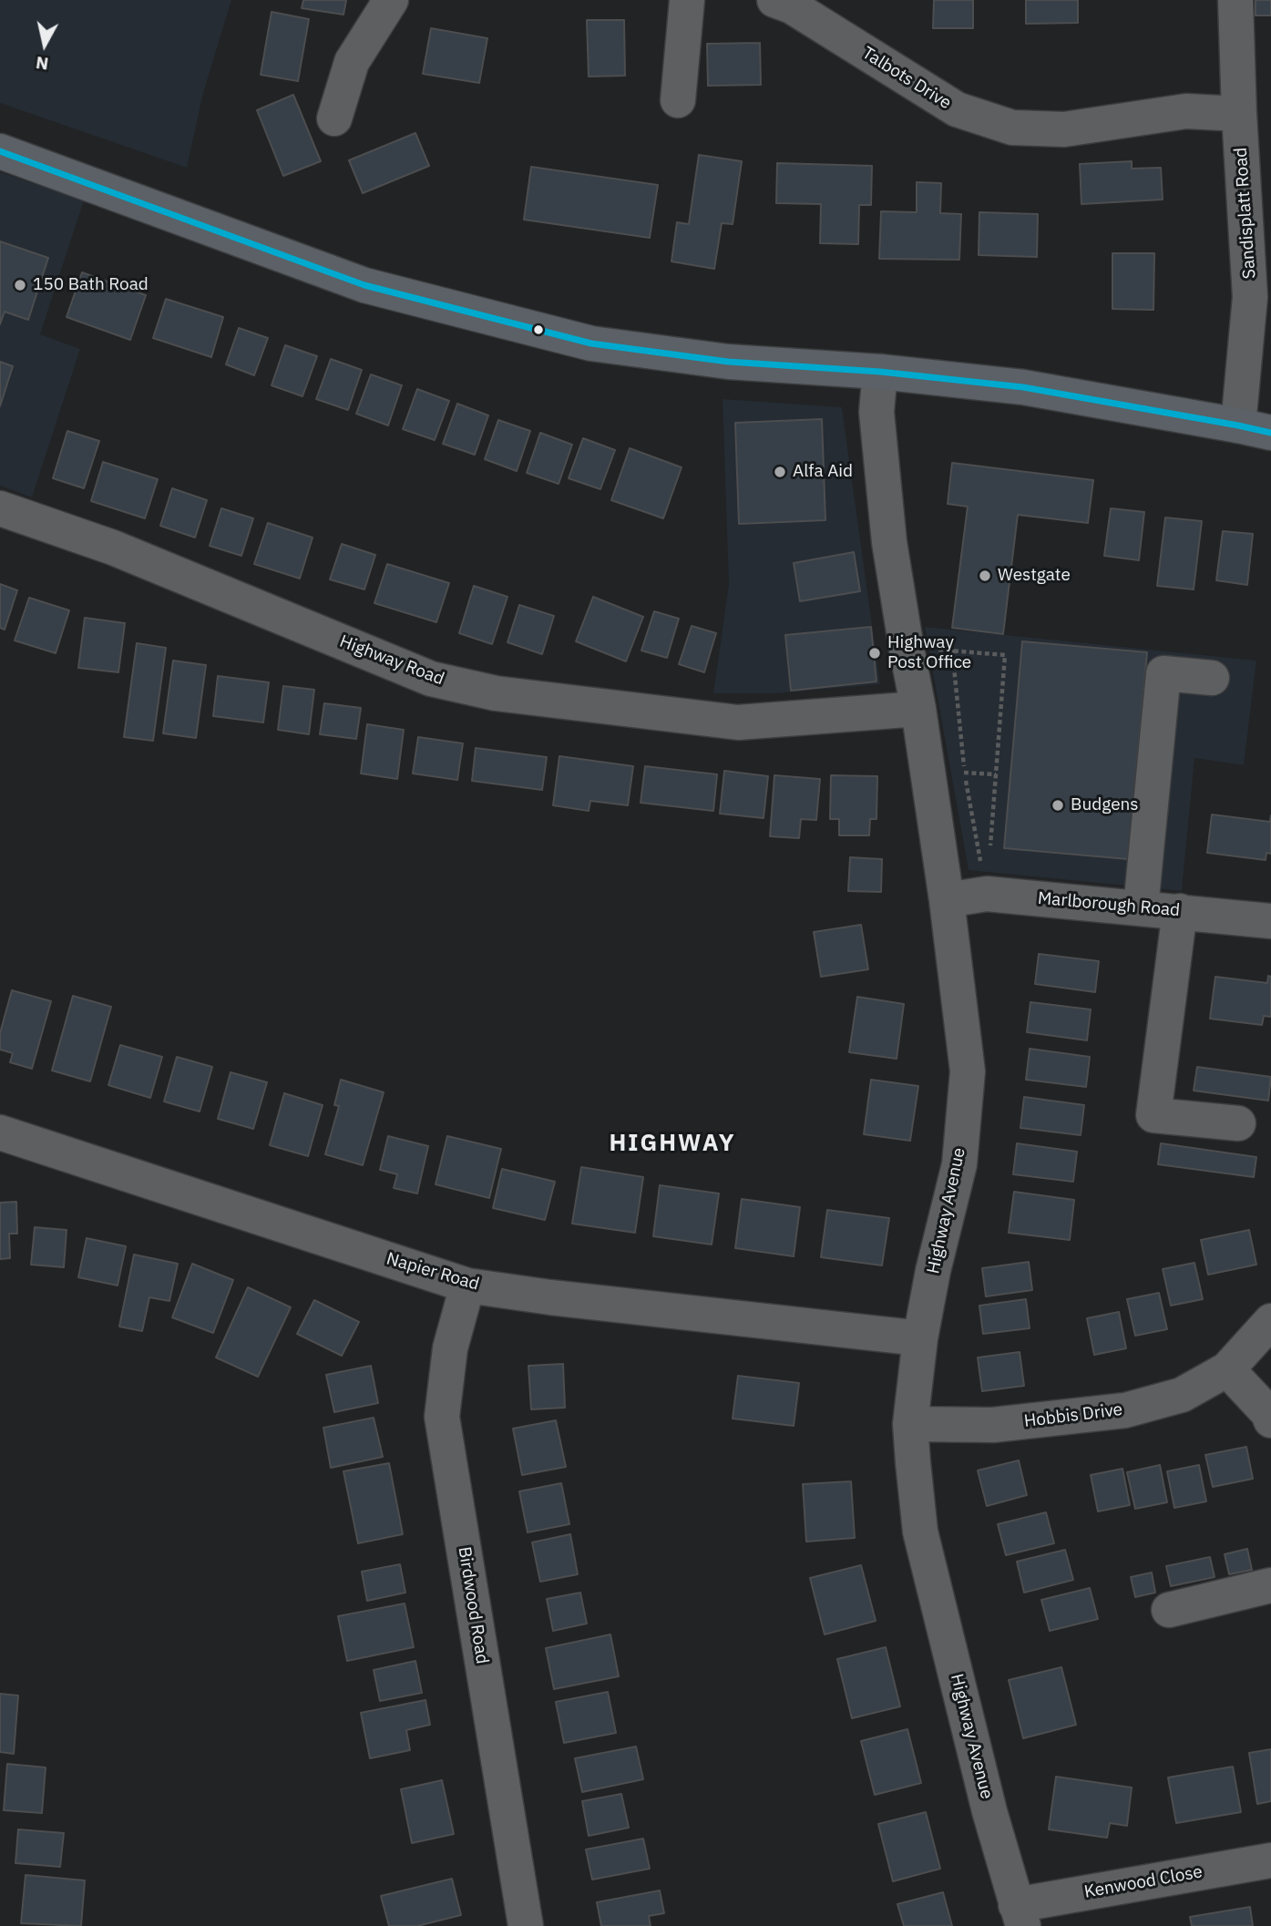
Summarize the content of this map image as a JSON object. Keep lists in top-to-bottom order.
{
  "streets": {
    "street": [
      "Talbots Drive",
      "Sandisplatt Road",
      "Highway Road",
      "Marlborough Road",
      "Highway Avenue",
      "Napier Road",
      "Hobbis Drive",
      "Birdwood Road",
      "Kenwood Close"
    ]
  },
  "crossings": [
    ["Talbots Drive", "Sandisplatt Road"],
    ["Highway Road", "Highway Avenue"],
    ["Marlborough Road", "Highway Avenue"],
    ["Highway Avenue", "Napier Road"],
    ["Highway Avenue", "Hobbis Drive"],
    ["Highway Avenue", "Kenwood Close"],
    ["Napier Road", "Birdwood Road"]
  ],
  "districts": ["HIGHWAY"],
  "places": [
    "150 Bath Road",
    "Alfa Aid",
    "Westgate",
    "Highway Post Office",
    "Budgens"
  ],
  "north": "bottom"
}
